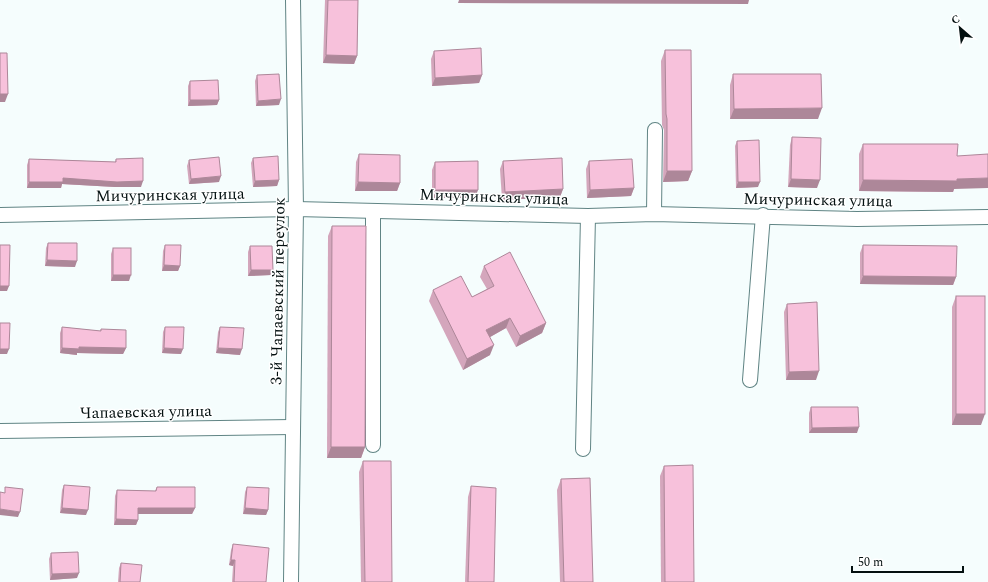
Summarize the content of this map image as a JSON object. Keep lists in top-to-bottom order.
{
  "streets": {
    "street": ["Мичуринская улица", "3-й Чапаевский переулок", "Чапаевская улица"]
  },
  "crossings": [
    ["Мичуринская улица", "3-й Чапаевский переулок"],
    ["3-й Чапаевский переулок", "Чапаевская улица"]
  ],
  "scale_bar": "50 m",
  "north": "top left"
}
